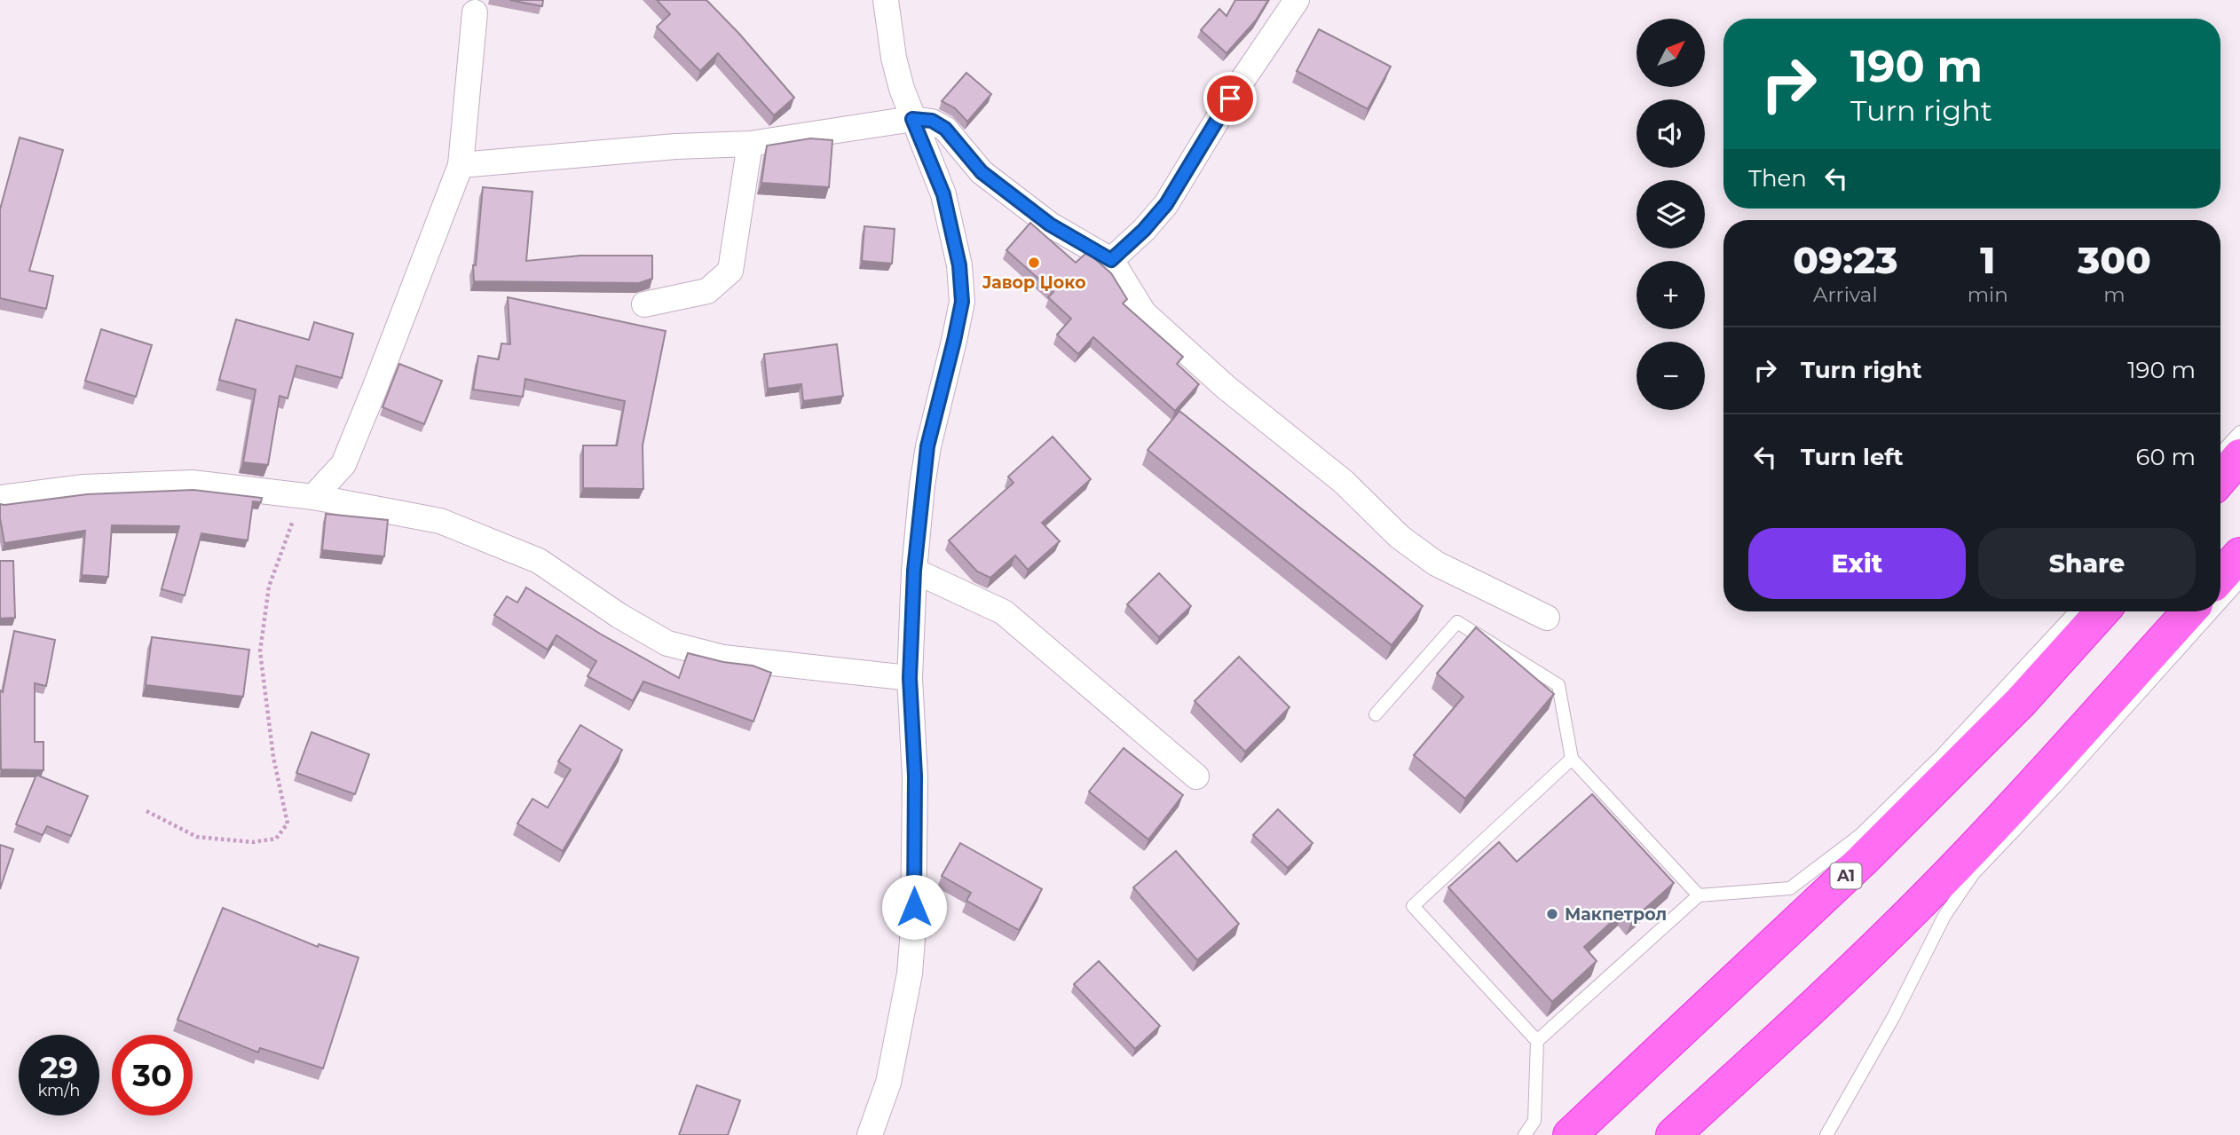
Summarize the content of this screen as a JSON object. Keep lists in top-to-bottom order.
{
  "streets": {
    "highway": ["A1"]
  },
  "places": ["Јавор Џоко", "Макпетрол"],
  "north": "top right",
  "page": {
    "map_buttons": ["+", "−"],
    "turn": ["190 m", "Turn right"],
    "then": "Then",
    "eta": [
      "09:23",
      "Arrival",
      "1",
      "min",
      "300",
      "m"
    ],
    "list": [
      {
        "name": "Turn right",
        "value": "190 m"
      },
      {
        "name": "Turn left",
        "value": "60 m"
      }
    ],
    "buttons": ["Exit", "Share"],
    "speed": "29 km/h",
    "limit": "30"
  }
}
